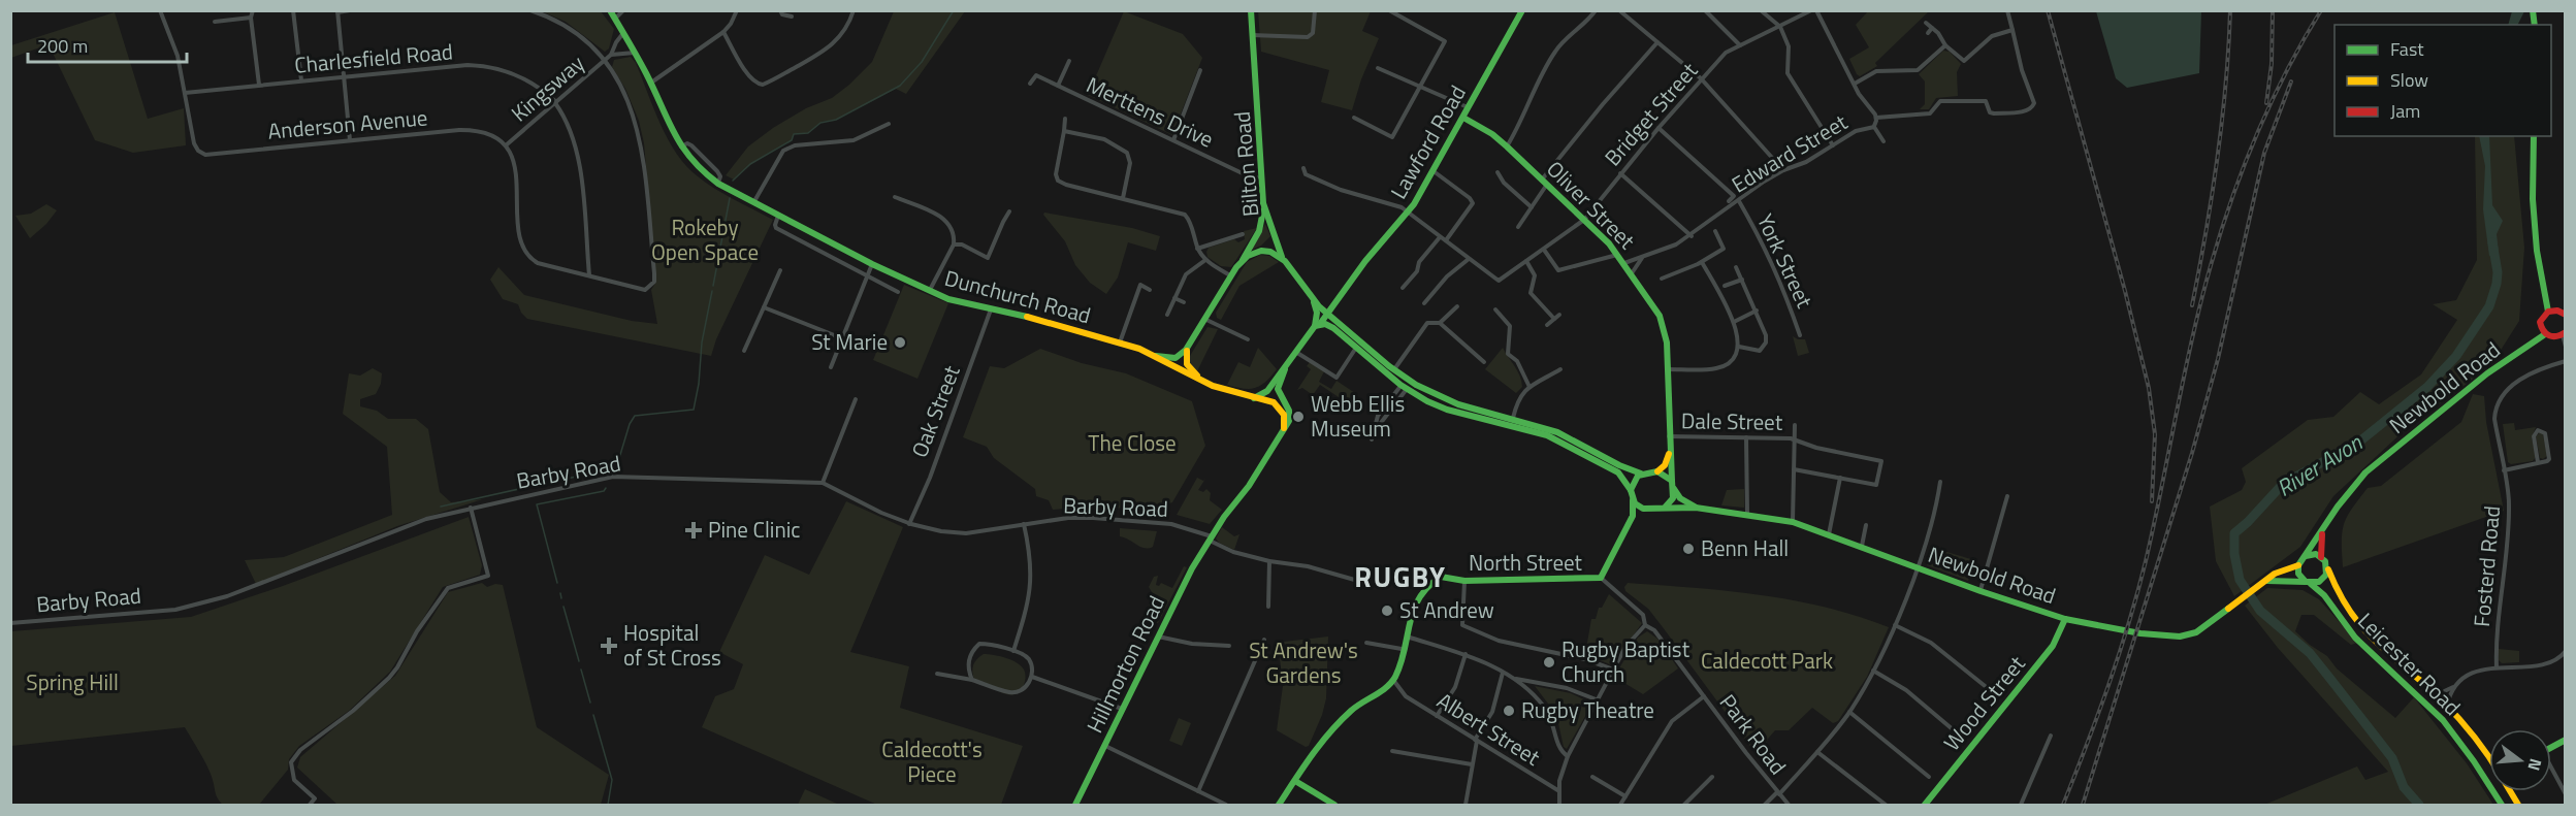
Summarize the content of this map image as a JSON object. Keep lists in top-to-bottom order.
{
  "streets": {
    "main road": [
      "Lawford Road",
      "Bilton Road",
      "Oliver Street",
      "Dunchurch Road",
      "Newbold Road",
      "North Street",
      "Hillmorton Road",
      "Leicester Road",
      "Wood Street"
    ],
    "street": [
      "Charlesfield Road",
      "Kingsway",
      "Merttens Drive",
      "Bridget Street",
      "Anderson Avenue",
      "Edward Street",
      "York Street",
      "Oak Street",
      "Dale Street",
      "Barby Road",
      "Fosterd Road",
      "Albert Street",
      "Park Road"
    ]
  },
  "crossings": [
    ["Charlesfield Road", "Kingsway"],
    ["Charlesfield Road", "Anderson Avenue"],
    ["Kingsway", "Anderson Avenue"],
    ["Kingsway", "Dunchurch Road"],
    ["Merttens Drive", "Bilton Road"],
    ["Bridget Street", "Oliver Street"],
    ["Bridget Street", "York Street"],
    ["Lawford Road", "Bilton Road"],
    ["Lawford Road", "Oliver Street"],
    ["Lawford Road", "Dunchurch Road"],
    ["Edward Street", "Oliver Street"],
    ["Edward Street", "York Street"],
    ["Bilton Road", "Dunchurch Road"],
    ["Oliver Street", "Newbold Road"],
    ["Oliver Street", "Dale Street"],
    ["Dunchurch Road", "Oak Street"],
    ["Dunchurch Road", "Hillmorton Road"],
    ["Newbold Road", "Leicester Road"],
    ["Newbold Road", "Wood Street"],
    ["Oak Street", "Barby Road"],
    ["Barby Road", "Hillmorton Road"],
    ["North Street", "Park Road"]
  ],
  "districts": ["RUGBY"],
  "water": ["River Avon"],
  "parks": [
    "Rokeby Open Space",
    "The Close",
    "St Andrew's Gardens",
    "Caldecott Park",
    "Spring Hill",
    "Caldecott's Piece"
  ],
  "places": {
    "other": [
      "St Marie",
      "Webb Ellis Museum",
      "Benn Hall",
      "St Andrew",
      "Rugby Baptist Church",
      "Rugby Theatre"
    ],
    "health": ["Pine Clinic", "Hospital of St Cross"]
  },
  "legend": ["Fast", "Slow", "Jam"],
  "scale_bar": "200 m",
  "north": "right"
}
